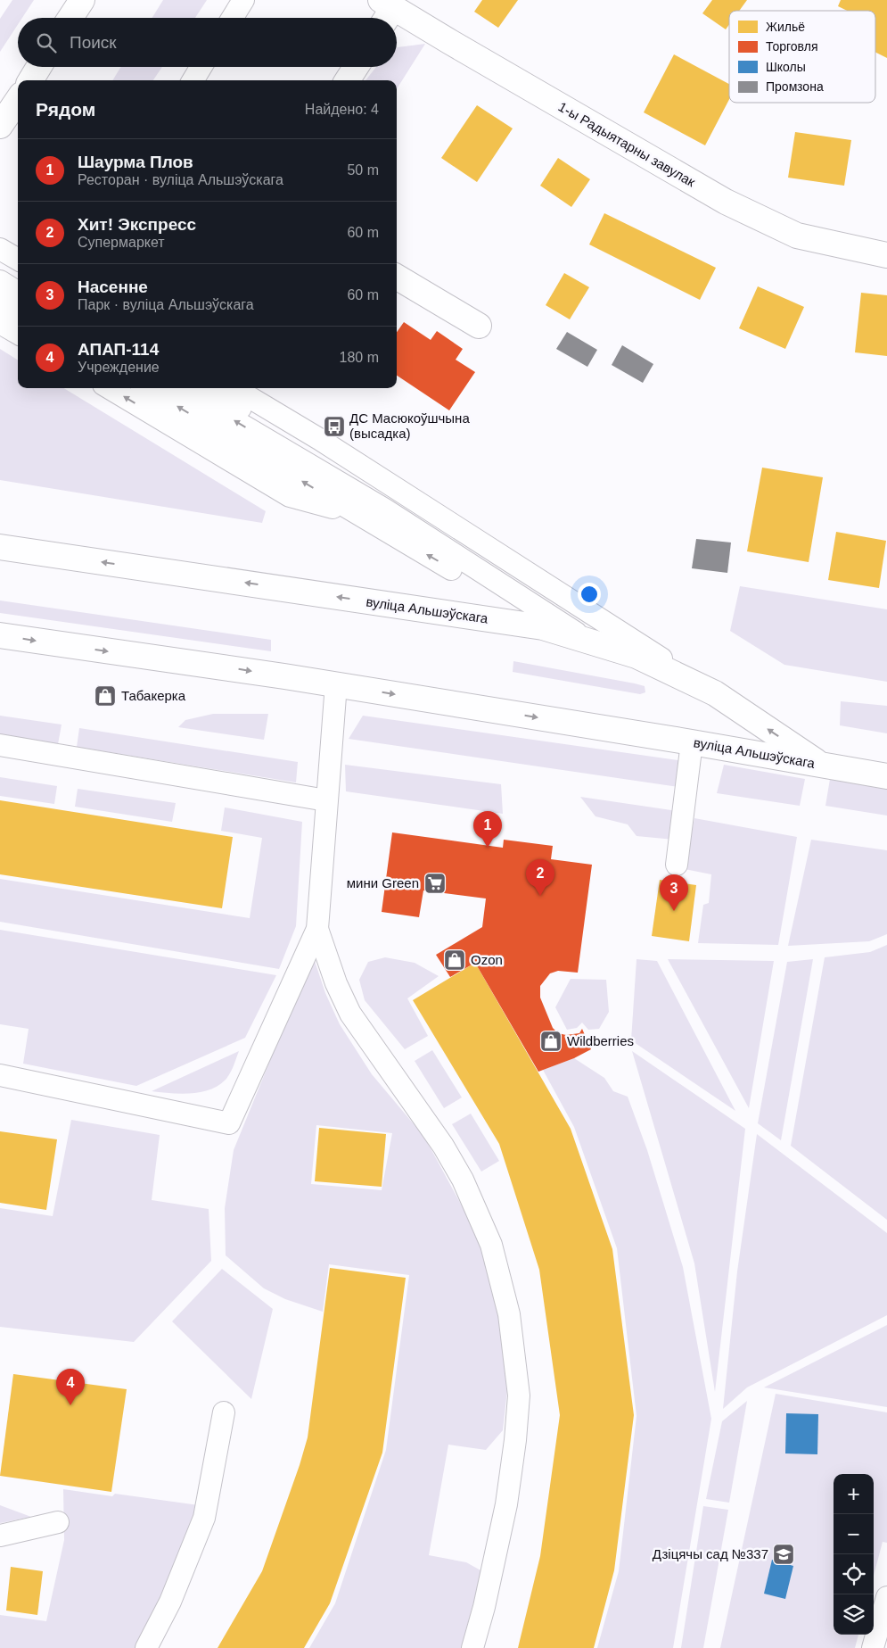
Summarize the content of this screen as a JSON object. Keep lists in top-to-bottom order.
{
  "streets": {
    "main road": ["1-ы Радыятарны завулак", "вуліца Альшэўскага"]
  },
  "places": {
    "bus stop": ["ДС Масюкоўшчына (высадка)"],
    "shop": ["Табакерка", "Ozon", "Wildberries"],
    "supermarket": ["мини Green"],
    "school or university": ["Дзіцячы сад №337"]
  },
  "legend": [
    "Жильё",
    "Торговля",
    "Школы",
    "Промзона"
  ],
  "page": {
    "search": "Поиск",
    "heading": ["Рядом", "Найдено: 4"],
    "list": [
      {
        "mark": "1",
        "name": "Шаурма Плов",
        "note": "Ресторан · вуліца Альшэўскага",
        "value": "50 m"
      },
      {
        "mark": "2",
        "name": "Хит! Экспресс",
        "note": "Супермаркет",
        "value": "60 m"
      },
      {
        "mark": "3",
        "name": "Насенне",
        "note": "Парк · вуліца Альшэўскага",
        "value": "60 m"
      },
      {
        "mark": "4",
        "name": "АПАП-114",
        "note": "Учреждение",
        "value": "180 m"
      }
    ],
    "pins": [
      "1",
      "2",
      "3",
      "4"
    ],
    "map_buttons": ["+", "−"]
  }
}
